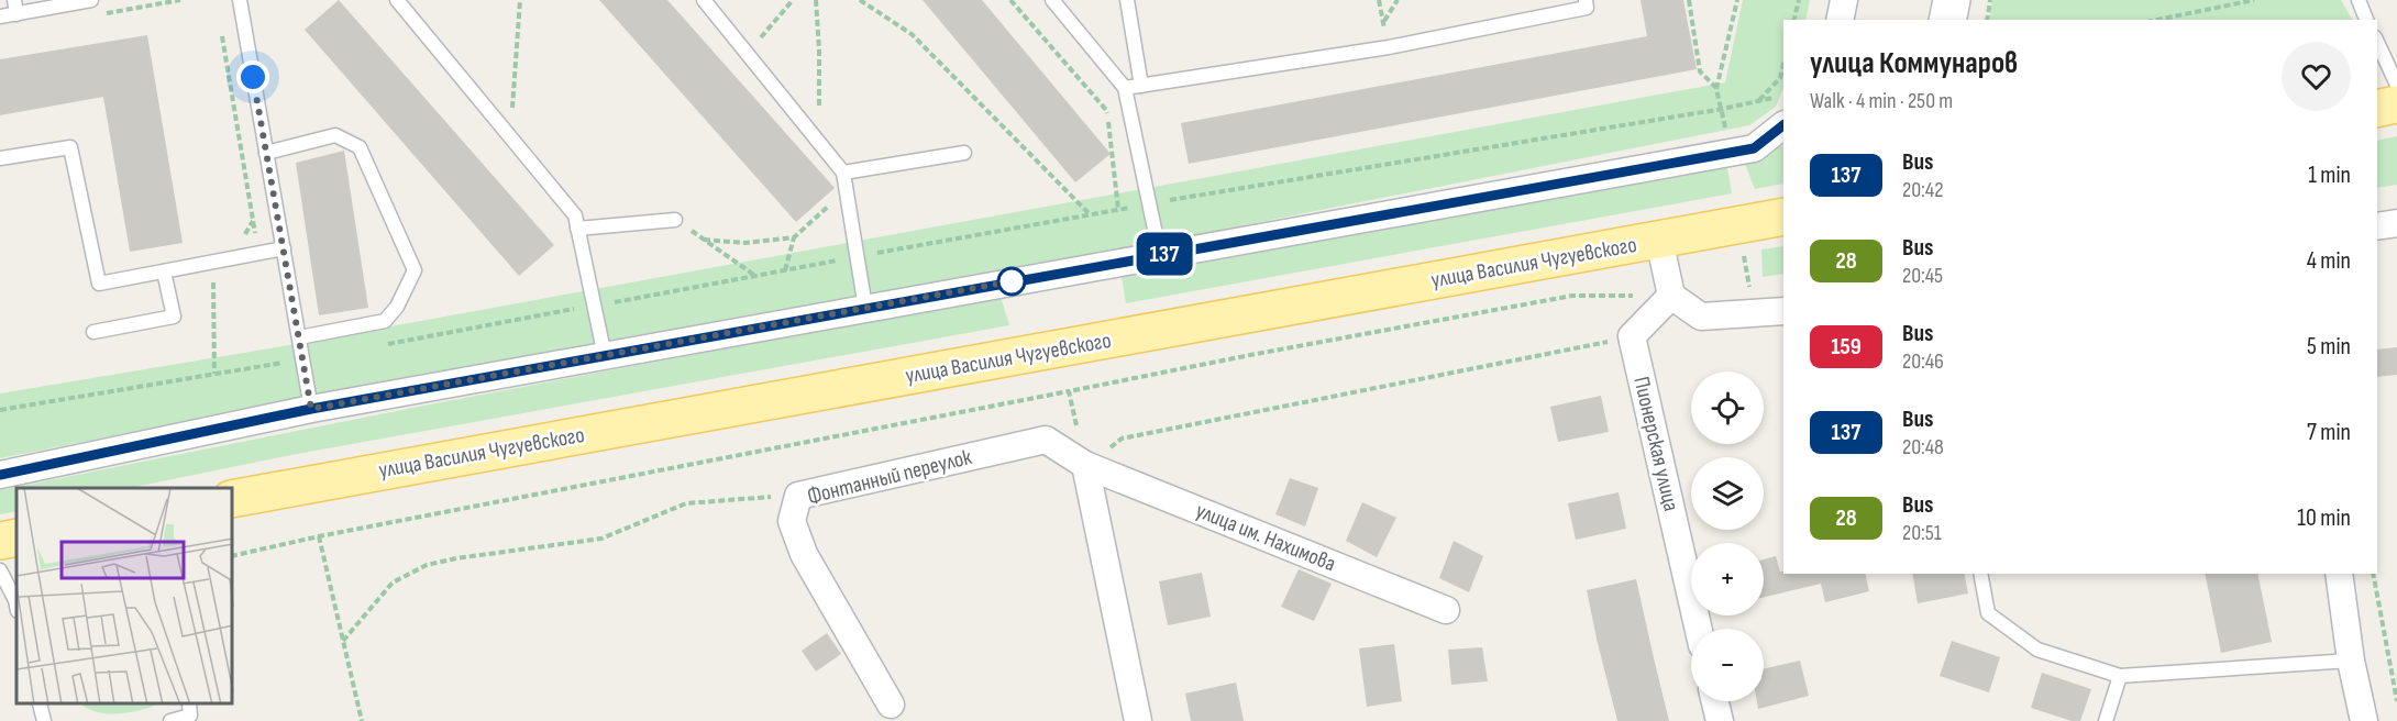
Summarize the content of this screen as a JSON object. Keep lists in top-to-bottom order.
{
  "streets": {
    "main road": ["улица Василия Чугуевского"],
    "street": ["Пионерская улица", "Фонтанный переулок", "улица им. Нахимова"]
  },
  "crossings": [
    ["Фонтанный переулок", "улица им. Нахимова"]
  ],
  "lines": ["bus line 137"],
  "page": {
    "on_map": "137",
    "heading": ["улица Коммунаров", "Walk · 4 min · 250 m"],
    "list": [
      {
        "mark": "137",
        "name": "Bus",
        "note": "20:42",
        "value": "1 min"
      },
      {
        "mark": "28",
        "name": "Bus",
        "note": "20:45",
        "value": "4 min"
      },
      {
        "mark": "159",
        "name": "Bus",
        "note": "20:46",
        "value": "5 min"
      },
      {
        "mark": "137",
        "name": "Bus",
        "note": "20:48",
        "value": "7 min"
      },
      {
        "mark": "28",
        "name": "Bus",
        "note": "20:51",
        "value": "10 min"
      }
    ],
    "map_buttons": ["+", "−"]
  }
}
